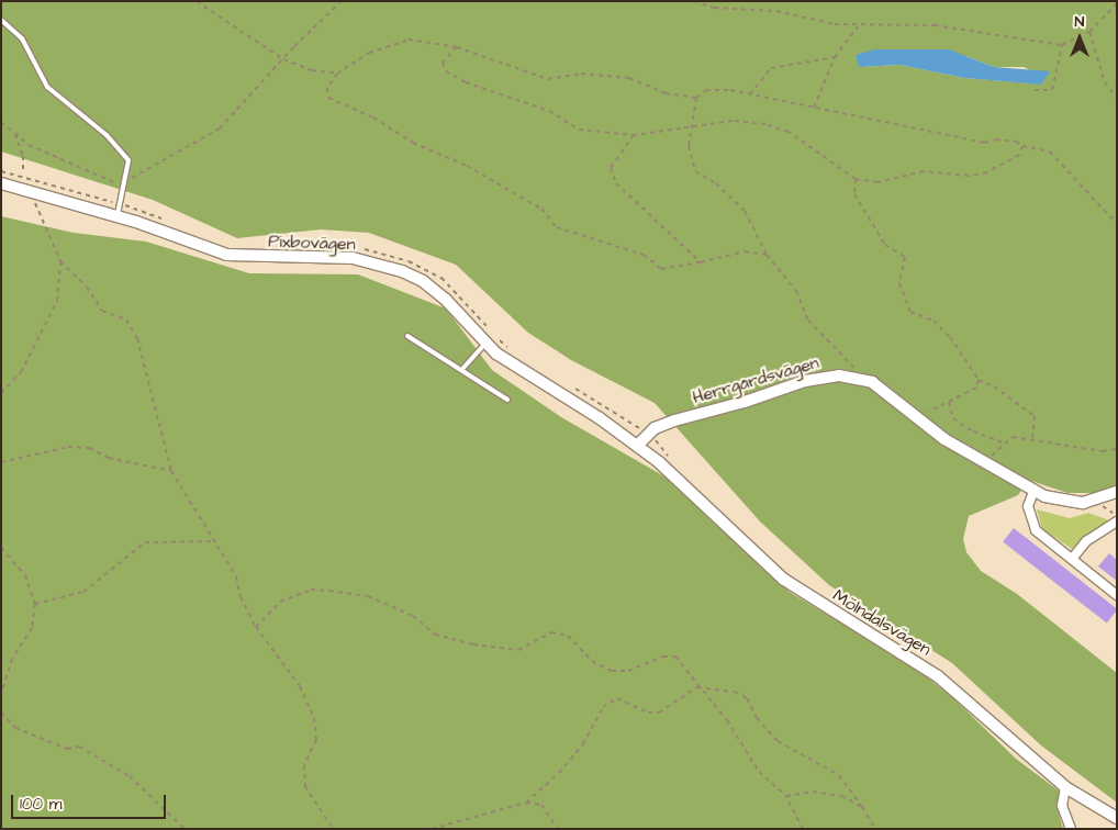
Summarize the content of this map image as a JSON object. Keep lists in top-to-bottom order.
{
  "streets": {
    "street": ["Pixbovägen", "Herrgårdsvägen", "Mölndalsvägen"]
  },
  "crossings": [
    ["Pixbovägen", "Herrgårdsvägen"],
    ["Pixbovägen", "Mölndalsvägen"],
    ["Herrgårdsvägen", "Mölndalsvägen"]
  ],
  "scale_bar": "100 m",
  "north": "top"
}
